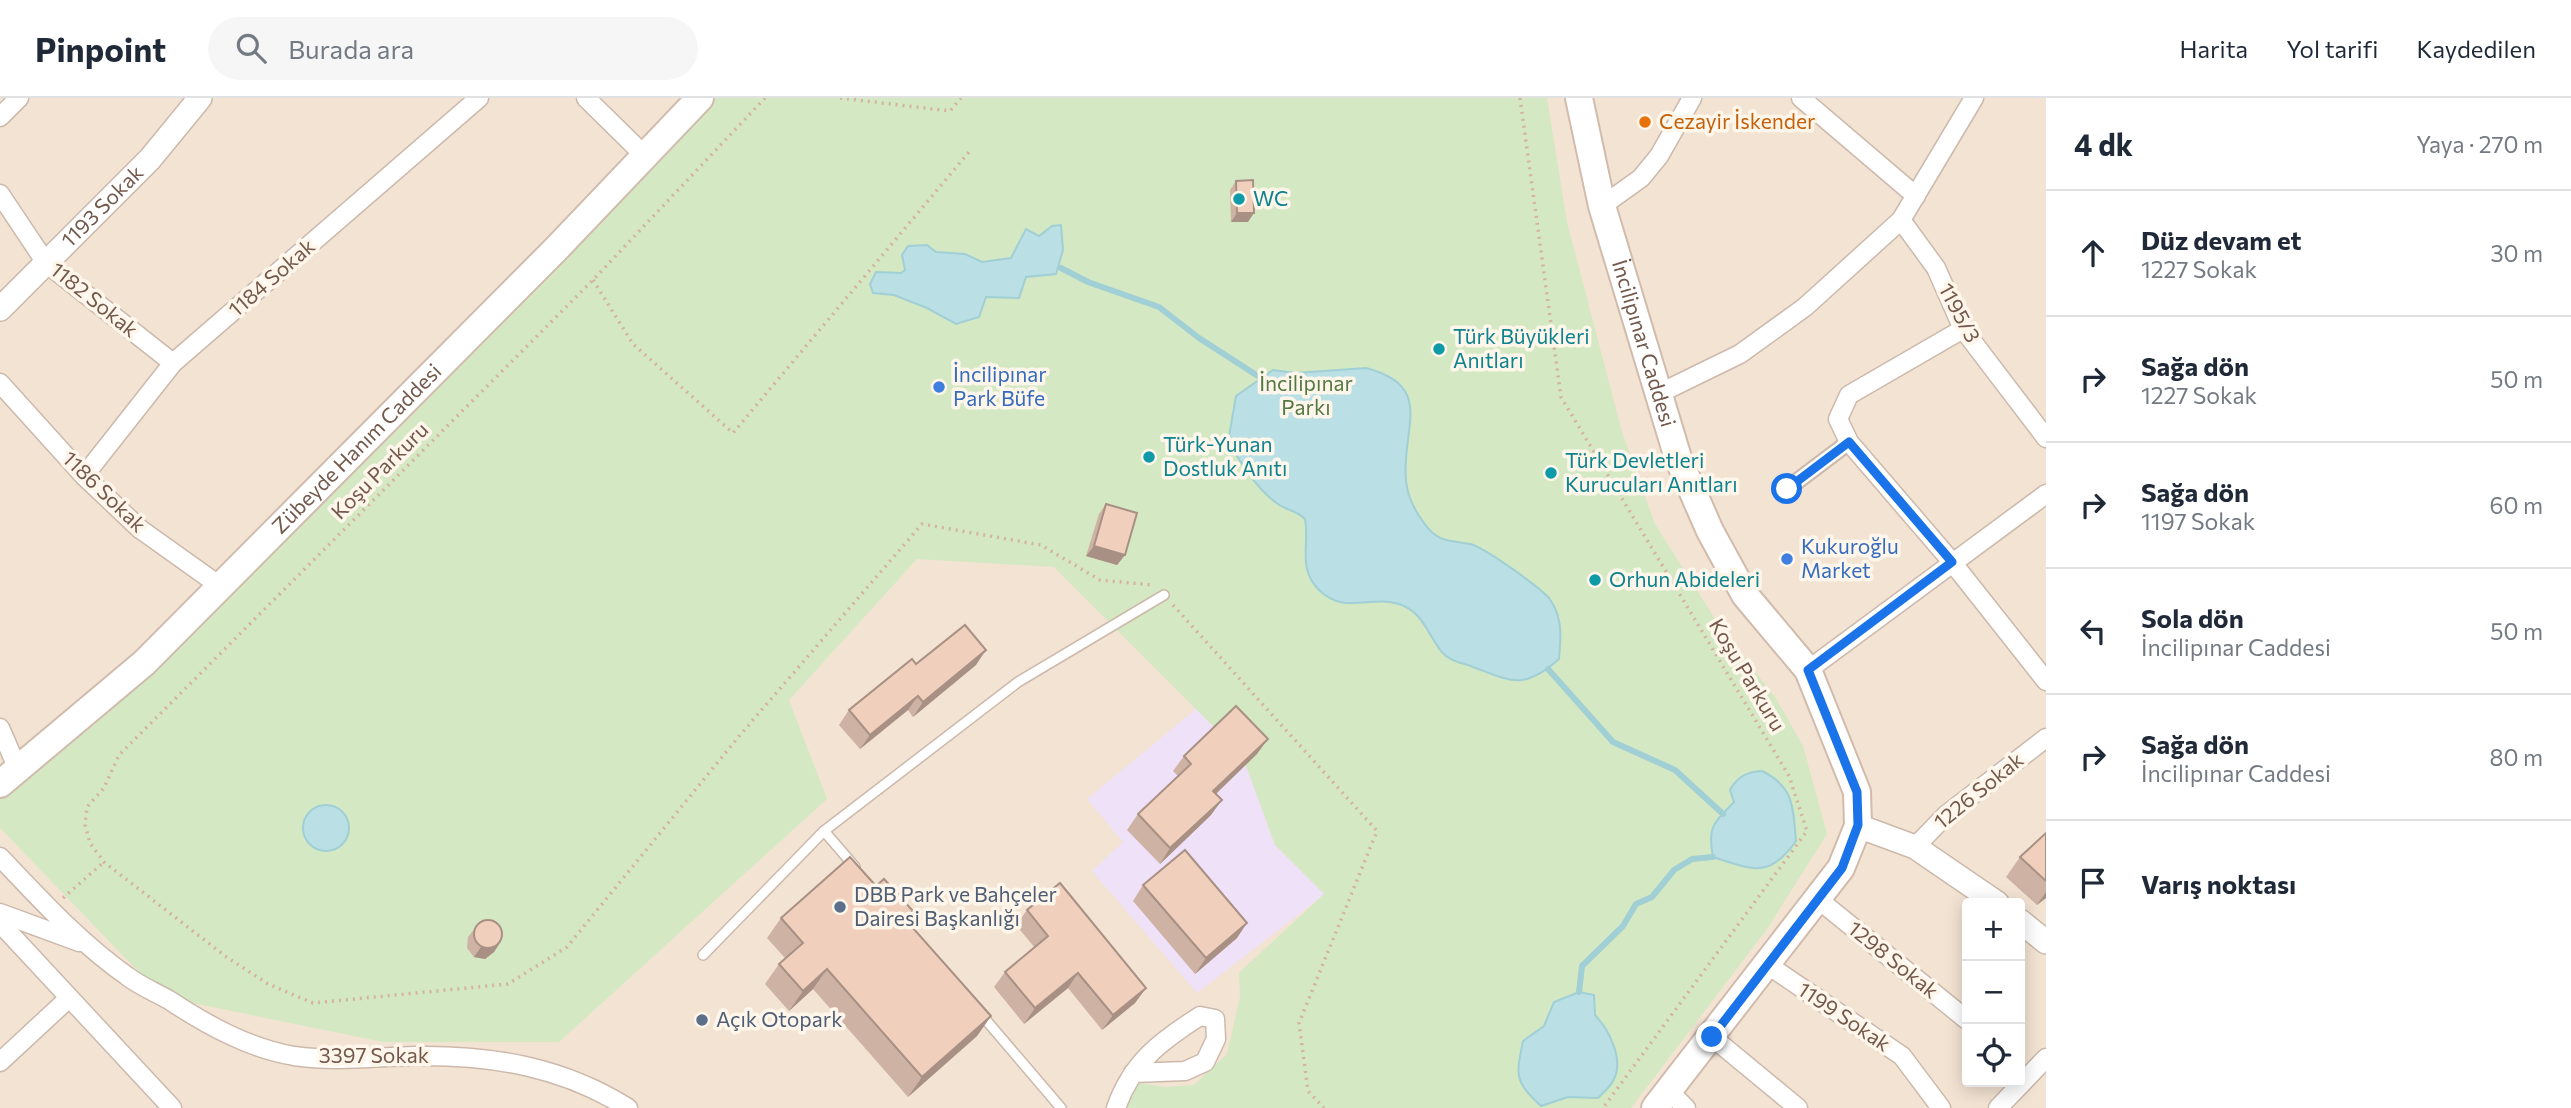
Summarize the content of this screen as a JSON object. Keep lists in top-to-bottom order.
{
  "streets": {
    "main road": ["İncilipınar Caddesi", "Zübeyde Hanım Caddesi"],
    "street": [
      "1193 Sokak",
      "1184 Sokak",
      "1182 Sokak",
      "1195/3",
      "1186 Sokak",
      "1226 Sokak",
      "1298 Sokak",
      "1199 Sokak",
      "3397 Sokak"
    ],
    "path": ["Koşu Parkuru"]
  },
  "crossings": [
    ["1193 Sokak", "1182 Sokak"],
    ["1184 Sokak", "1182 Sokak"],
    ["1184 Sokak", "1186 Sokak"],
    ["İncilipınar Caddesi", "1298 Sokak"],
    ["İncilipınar Caddesi", "1199 Sokak"],
    ["Zübeyde Hanım Caddesi", "1186 Sokak"]
  ],
  "parks": ["İncilipınar Parkı"],
  "places": [
    "Cezayir İskender",
    "WC",
    "Türk Büyükleri Anıtları",
    "İncilipınar Park Büfe",
    "Türk-Yunan Dostluk Anıtı",
    "Türk Devletleri Kurucuları Anıtları",
    "Kukuroğlu Market",
    "Orhun Abideleri",
    "DBB Park ve Bahçeler Dairesi Başkanlığı",
    "Açık Otopark"
  ],
  "page": {
    "header": "Pinpoint",
    "search": "Burada ara",
    "nav": ["Harita", "Yol tarifi", "Kaydedilen"],
    "heading": ["4 dk", "Yaya · 270 m"],
    "list": [
      ["Düz devam et", "1227 Sokak", "30 m"],
      ["Sağa dön", "1227 Sokak", "50 m"],
      ["Sağa dön", "1197 Sokak", "60 m"],
      ["Sola dön", "İncilipınar Caddesi", "50 m"],
      ["Sağa dön", "İncilipınar Caddesi", "80 m"],
      "Varış noktası"
    ],
    "map_buttons": ["+", "−"]
  }
}
